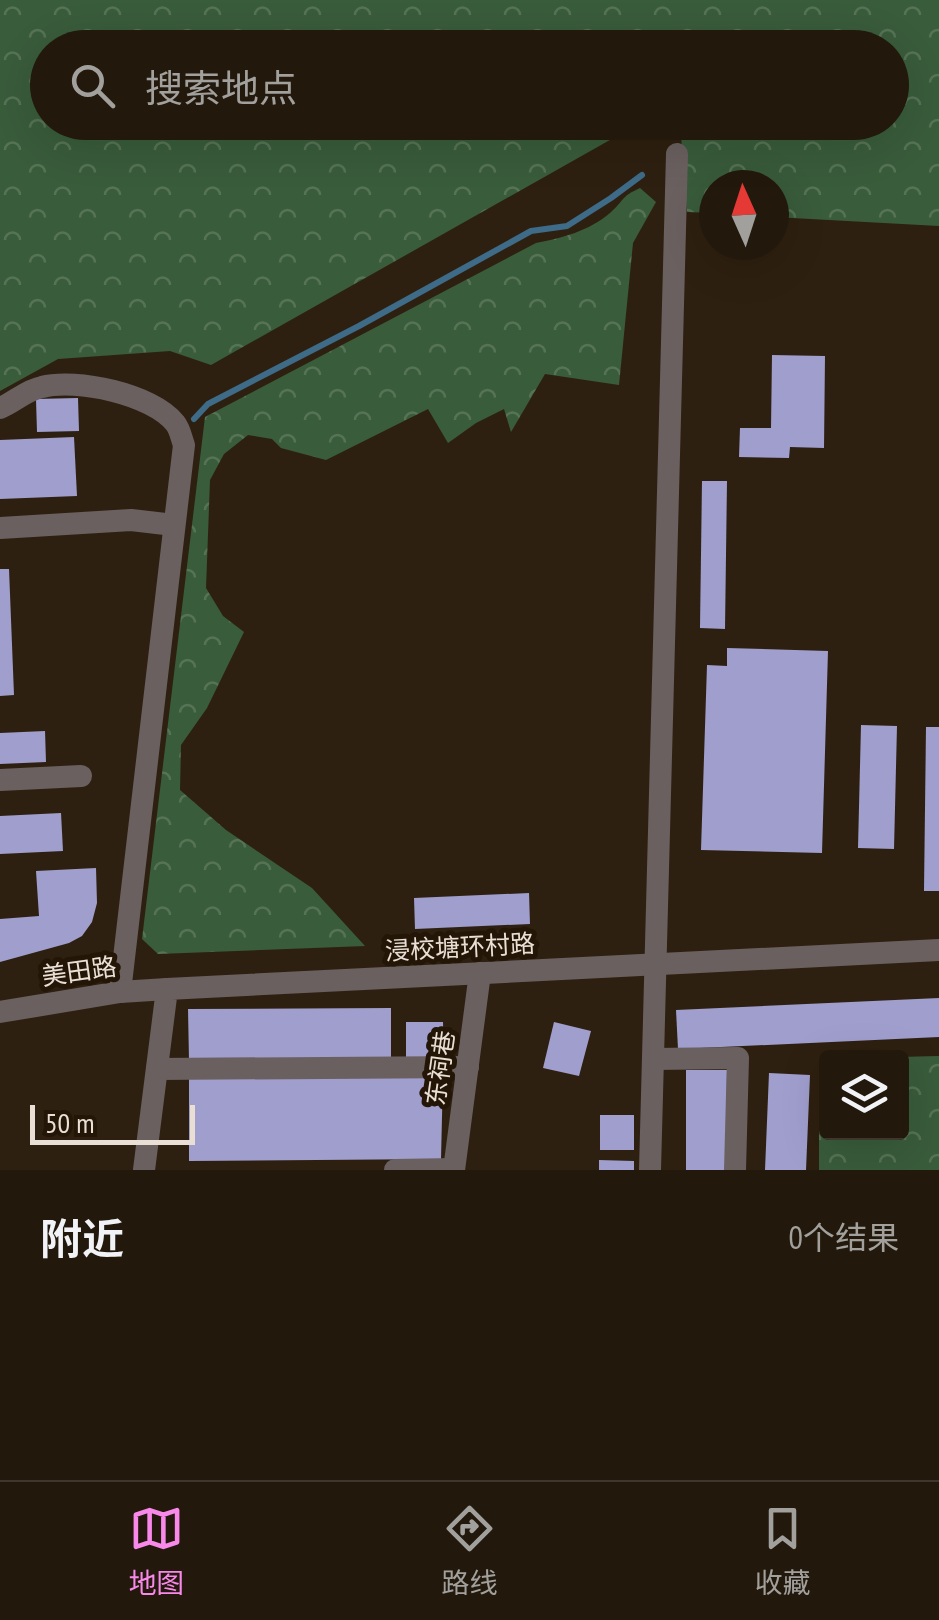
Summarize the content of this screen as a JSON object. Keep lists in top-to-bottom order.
{
  "streets": {
    "street": ["浸校塘环村路", "美田路", "东祠巷"]
  },
  "crossings": [
    ["浸校塘环村路", "美田路"],
    ["浸校塘环村路", "东祠巷"]
  ],
  "scale_bar": "50 m",
  "north": "top",
  "page": {
    "search": "搜索地点",
    "scale": "50 m",
    "heading": ["附近", "0个结果"],
    "nav": ["地图", "路线", "收藏"]
  }
}
